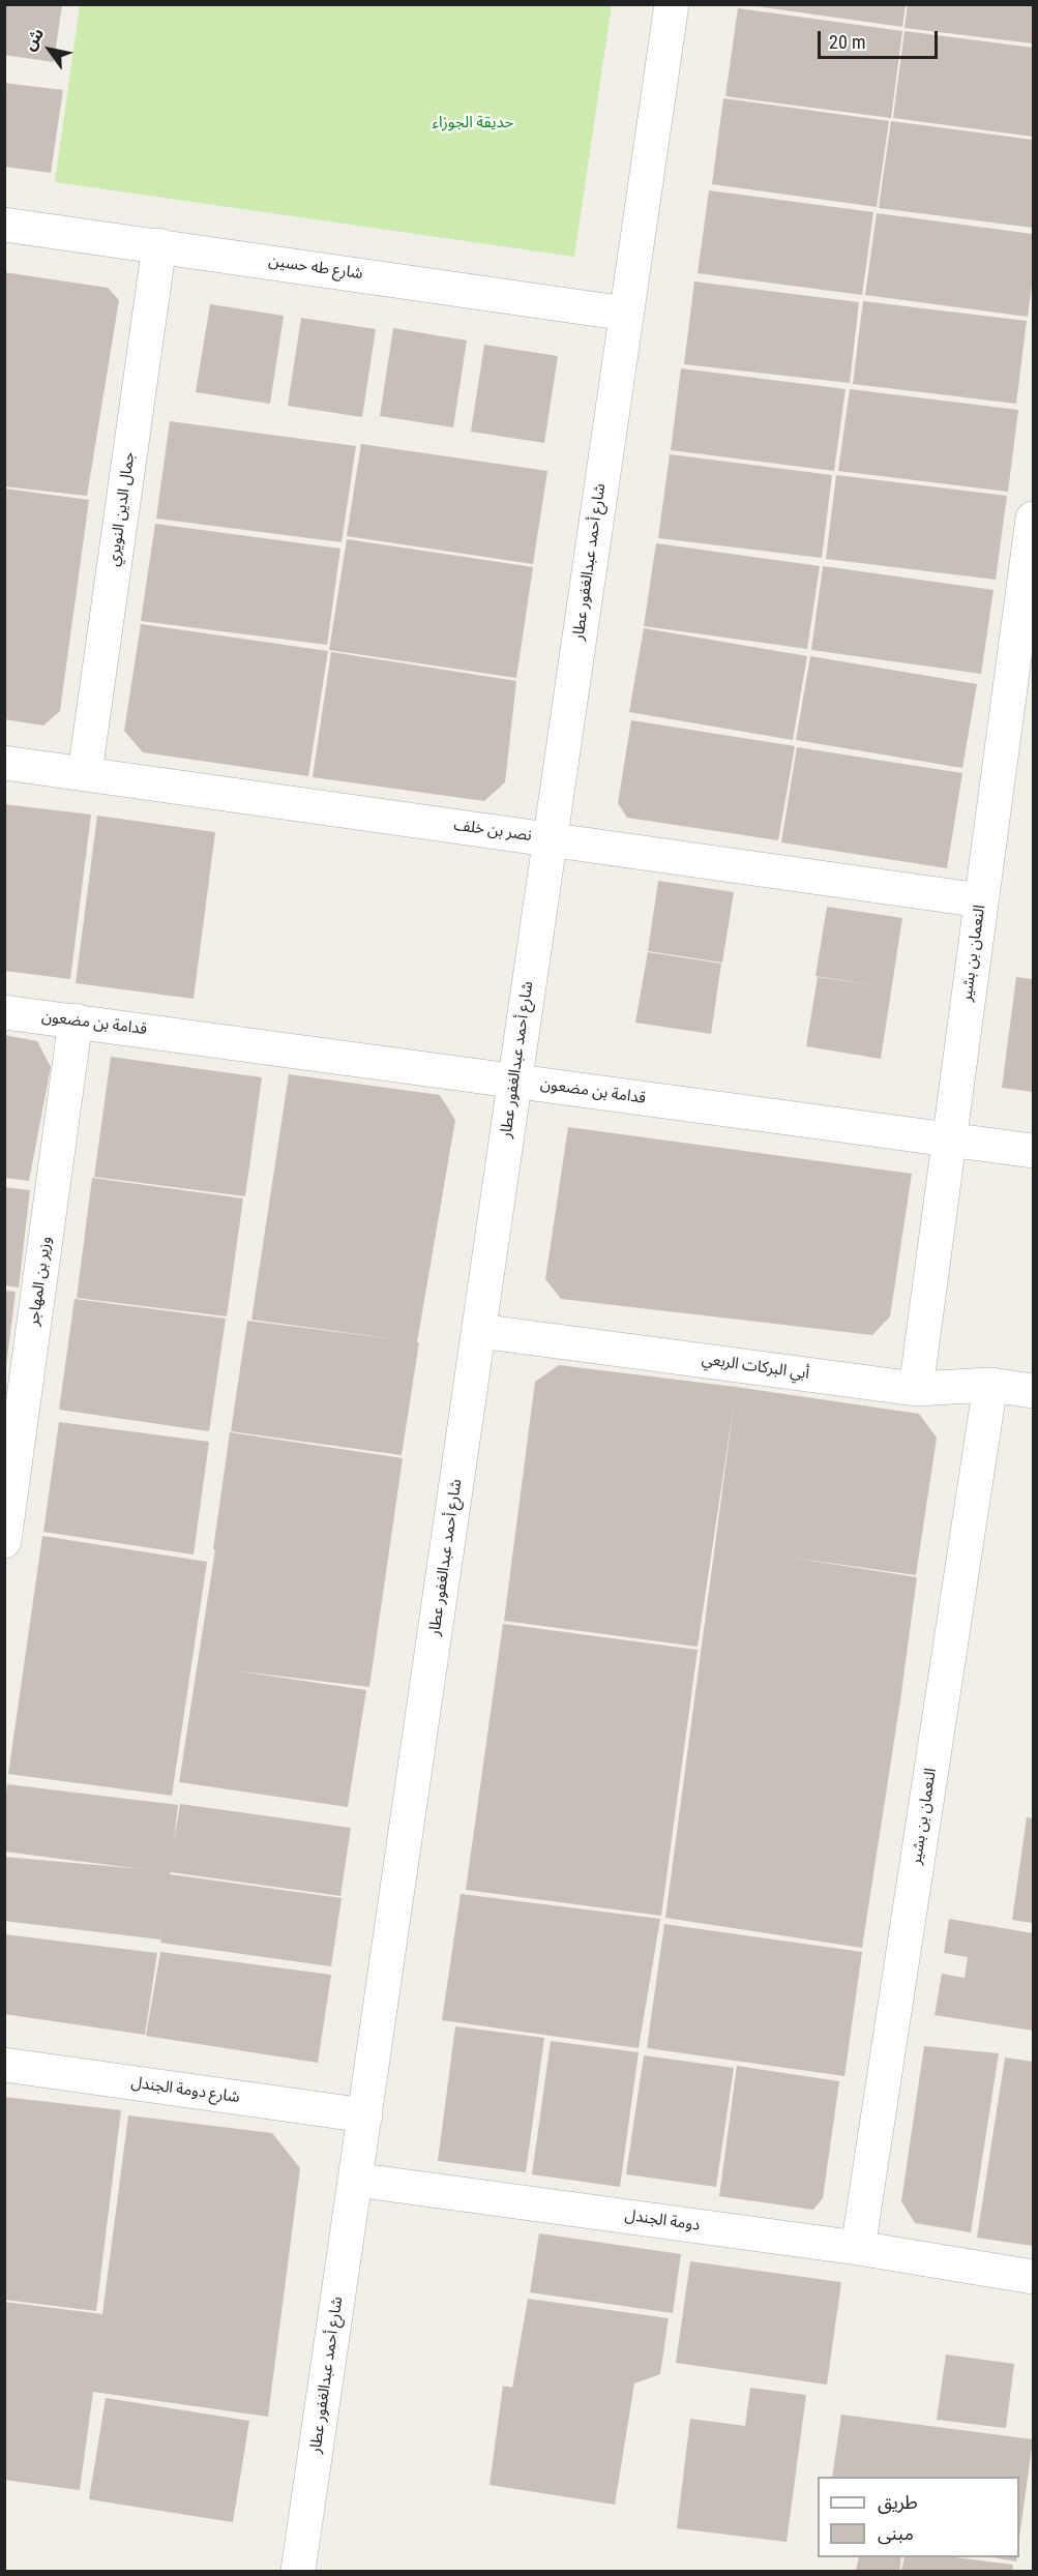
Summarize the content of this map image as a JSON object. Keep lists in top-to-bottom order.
{
  "streets": {
    "street": [
      "شارع طه حسين",
      "جمال الدين النويري",
      "شارع أحمد عبدالغفور عطار",
      "نصر بن خلف",
      "النعمان بن بشير",
      "قدامة بن مضعون",
      "وزير بن المهاجر",
      "أبي البركات الربعي",
      "شارع دومة الجندل",
      "دومة الجندل"
    ]
  },
  "crossings": [
    ["شارع طه حسين", "جمال الدين النويري"],
    ["شارع طه حسين", "شارع أحمد عبدالغفور عطار"],
    ["جمال الدين النويري", "نصر بن خلف"],
    ["شارع أحمد عبدالغفور عطار", "نصر بن خلف"],
    ["شارع أحمد عبدالغفور عطار", "قدامة بن مضعون"],
    ["شارع أحمد عبدالغفور عطار", "أبي البركات الربعي"],
    ["شارع أحمد عبدالغفور عطار", "شارع دومة الجندل"],
    ["شارع أحمد عبدالغفور عطار", "دومة الجندل"],
    ["نصر بن خلف", "النعمان بن بشير"],
    ["النعمان بن بشير", "قدامة بن مضعون"],
    ["النعمان بن بشير", "أبي البركات الربعي"],
    ["النعمان بن بشير", "دومة الجندل"],
    ["قدامة بن مضعون", "وزير بن المهاجر"]
  ],
  "parks": ["حديقة الجوزاء"],
  "legend": ["طريق", "مبنى"],
  "scale_bar": "20 m",
  "north": "top left"
}
